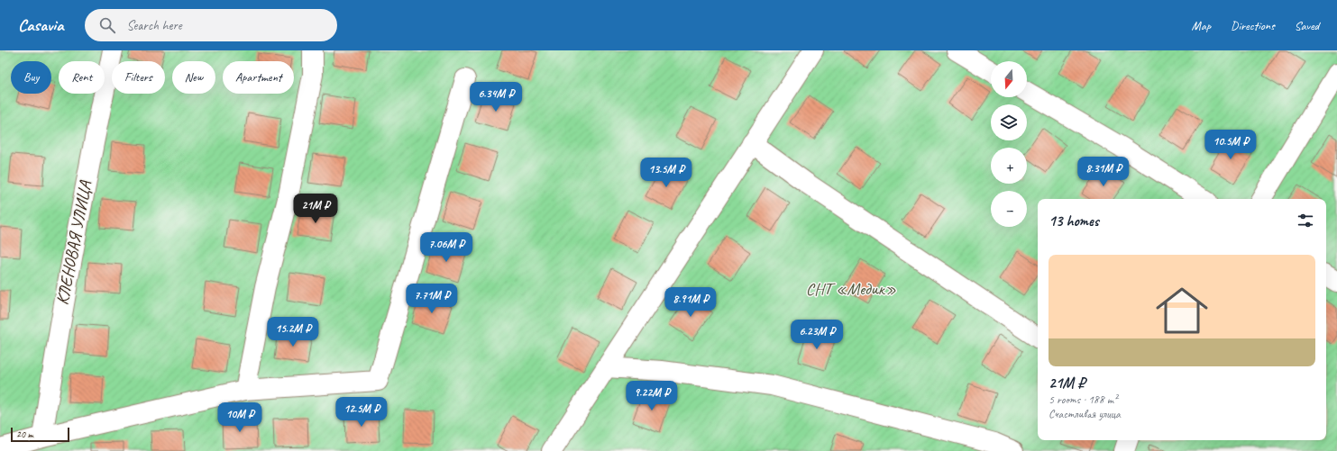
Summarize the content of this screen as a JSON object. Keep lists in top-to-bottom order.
{
  "streets": {
    "street": ["КЛЕНОВАЯ УЛИЦА"]
  },
  "parks": ["СНТ «Медик»"],
  "scale_bar": "20 m",
  "north": "bottom",
  "page": {
    "header": "Casavia",
    "search": "Search here",
    "nav": ["Map", "Directions", "Saved"],
    "map_buttons": ["+", "−"],
    "chip": [
      "Buy",
      "Rent",
      "Filters",
      "New",
      "Apartment"
    ],
    "price": [
      "6.34M ₽",
      "10.5M ₽",
      "8.31M ₽",
      "13.5M ₽",
      "21M ₽",
      "7.06M ₽",
      "7.71M ₽",
      "8.91M ₽",
      "15.2M ₽",
      "6.23M ₽",
      "9.22M ₽",
      "12.5M ₽",
      "10M ₽"
    ],
    "heading": "13 homes",
    "list": [
      {
        "name": "21M ₽",
        "note": "5 rooms · 188 m² · Счастливая улица"
      }
    ],
    "scale": "20 m"
  }
}
